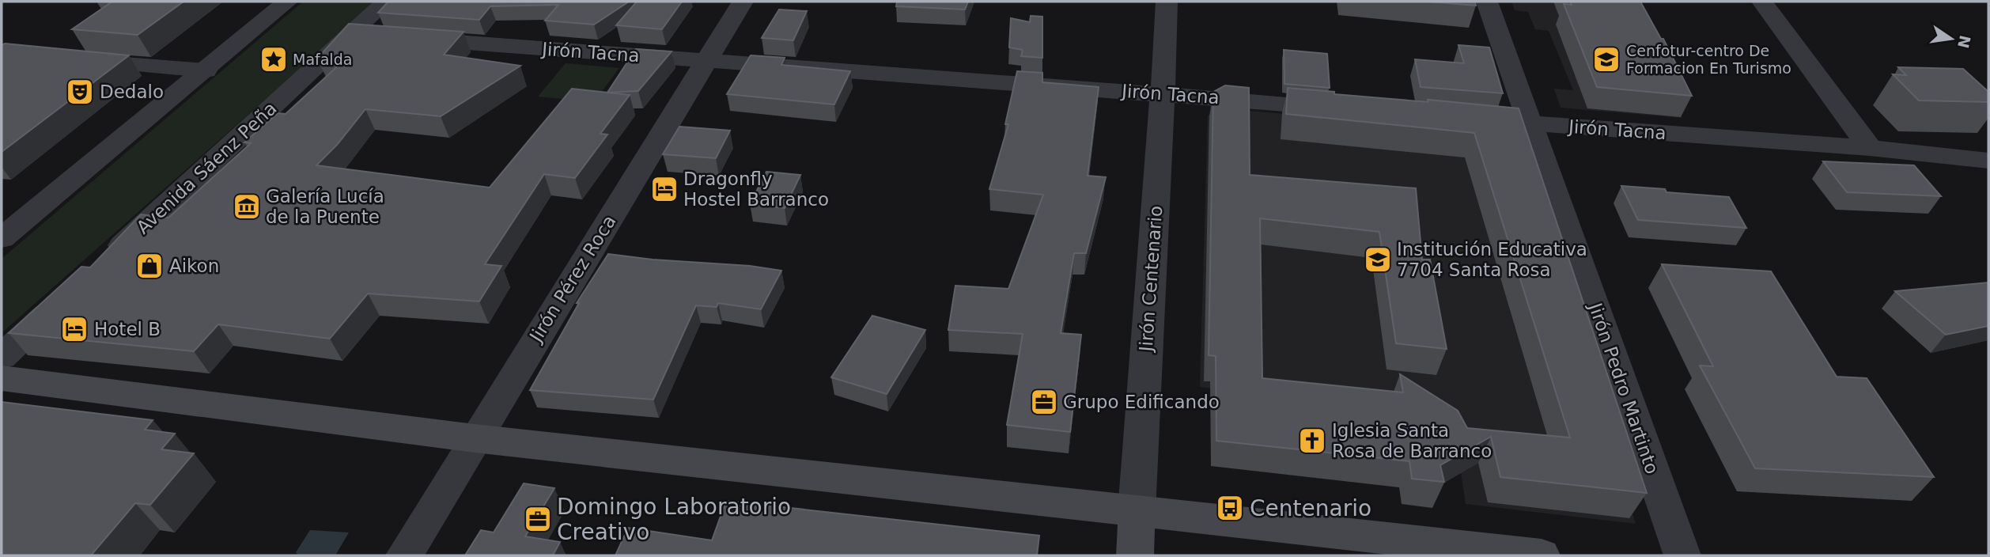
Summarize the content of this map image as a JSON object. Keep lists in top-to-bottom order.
{
  "streets": {
    "main road": ["Jirón Centenario"],
    "street": [
      "Jirón Tacna",
      "Avenida Sáenz Peña",
      "Jirón Pérez Roca",
      "Jirón Pedro Martinto"
    ]
  },
  "crossings": [
    ["Jirón Tacna", "Avenida Sáenz Peña"],
    ["Jirón Tacna", "Jirón Pérez Roca"],
    ["Jirón Tacna", "Jirón Centenario"],
    ["Jirón Tacna", "Jirón Pedro Martinto"]
  ],
  "places": {
    "place": ["Mafalda"],
    "school or university": ["Cenfotur-centro De Formacion En Turismo", "Institución Educativa 7704 Santa Rosa"],
    "theatre": ["Dedalo"],
    "hotel": ["Dragonfly Hostel Barranco", "Hotel B"],
    "museum": ["Galería Lucía de la Puente"],
    "shop": ["Aikon"],
    "office": ["Grupo Edificando", "Domingo Laboratorio Creativo"],
    "church": ["Iglesia Santa Rosa de Barranco"],
    "bus stop": ["Centenario"]
  },
  "north": "right"
}
